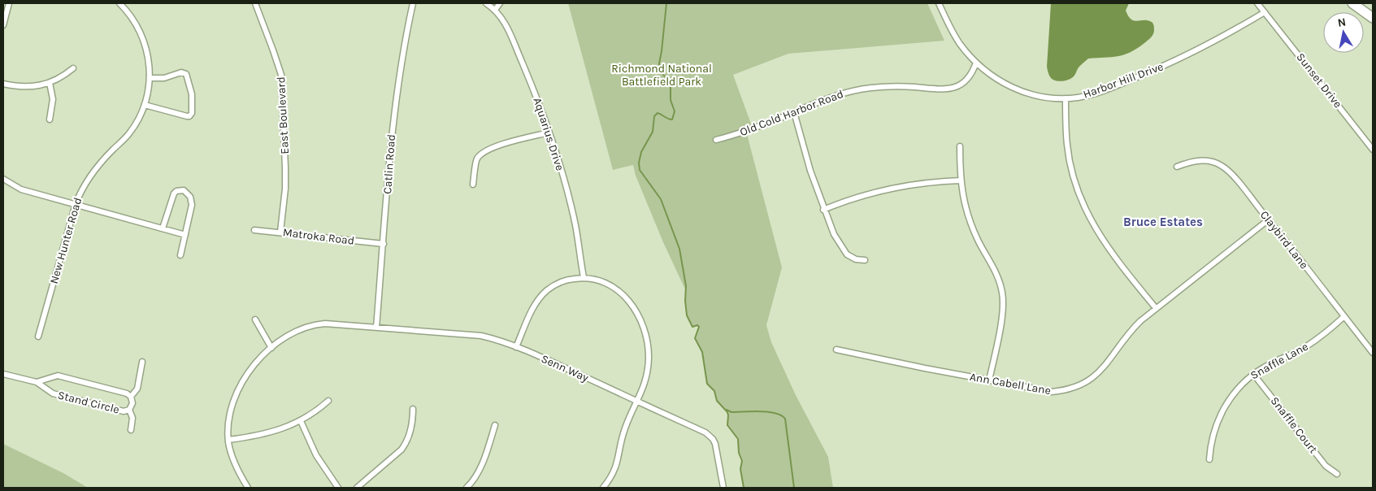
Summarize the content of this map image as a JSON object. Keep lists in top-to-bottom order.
{
  "streets": {
    "street": [
      "Harbor Hill Drive",
      "Sunset Drive",
      "Old Cold Harbor Road",
      "East Boulevard",
      "Aquarius Drive",
      "Catlin Road",
      "Matroka Road",
      "Claybird Lane",
      "New Hunter Road",
      "Snaffle Lane",
      "Senn Way",
      "Ann Cabell Lane",
      "Stand Circle",
      "Snaffle Court"
    ]
  },
  "crossings": [
    ["Harbor Hill Drive", "Sunset Drive"],
    ["Harbor Hill Drive", "Old Cold Harbor Road"],
    ["East Boulevard", "Matroka Road"],
    ["Catlin Road", "Matroka Road"],
    ["Catlin Road", "Senn Way"],
    ["Claybird Lane", "Snaffle Lane"],
    ["Claybird Lane", "Ann Cabell Lane"],
    ["Snaffle Lane", "Snaffle Court"]
  ],
  "districts": ["Bruce Estates"],
  "parks": ["Richmond National Battlefield Park"],
  "north": "top"
}
